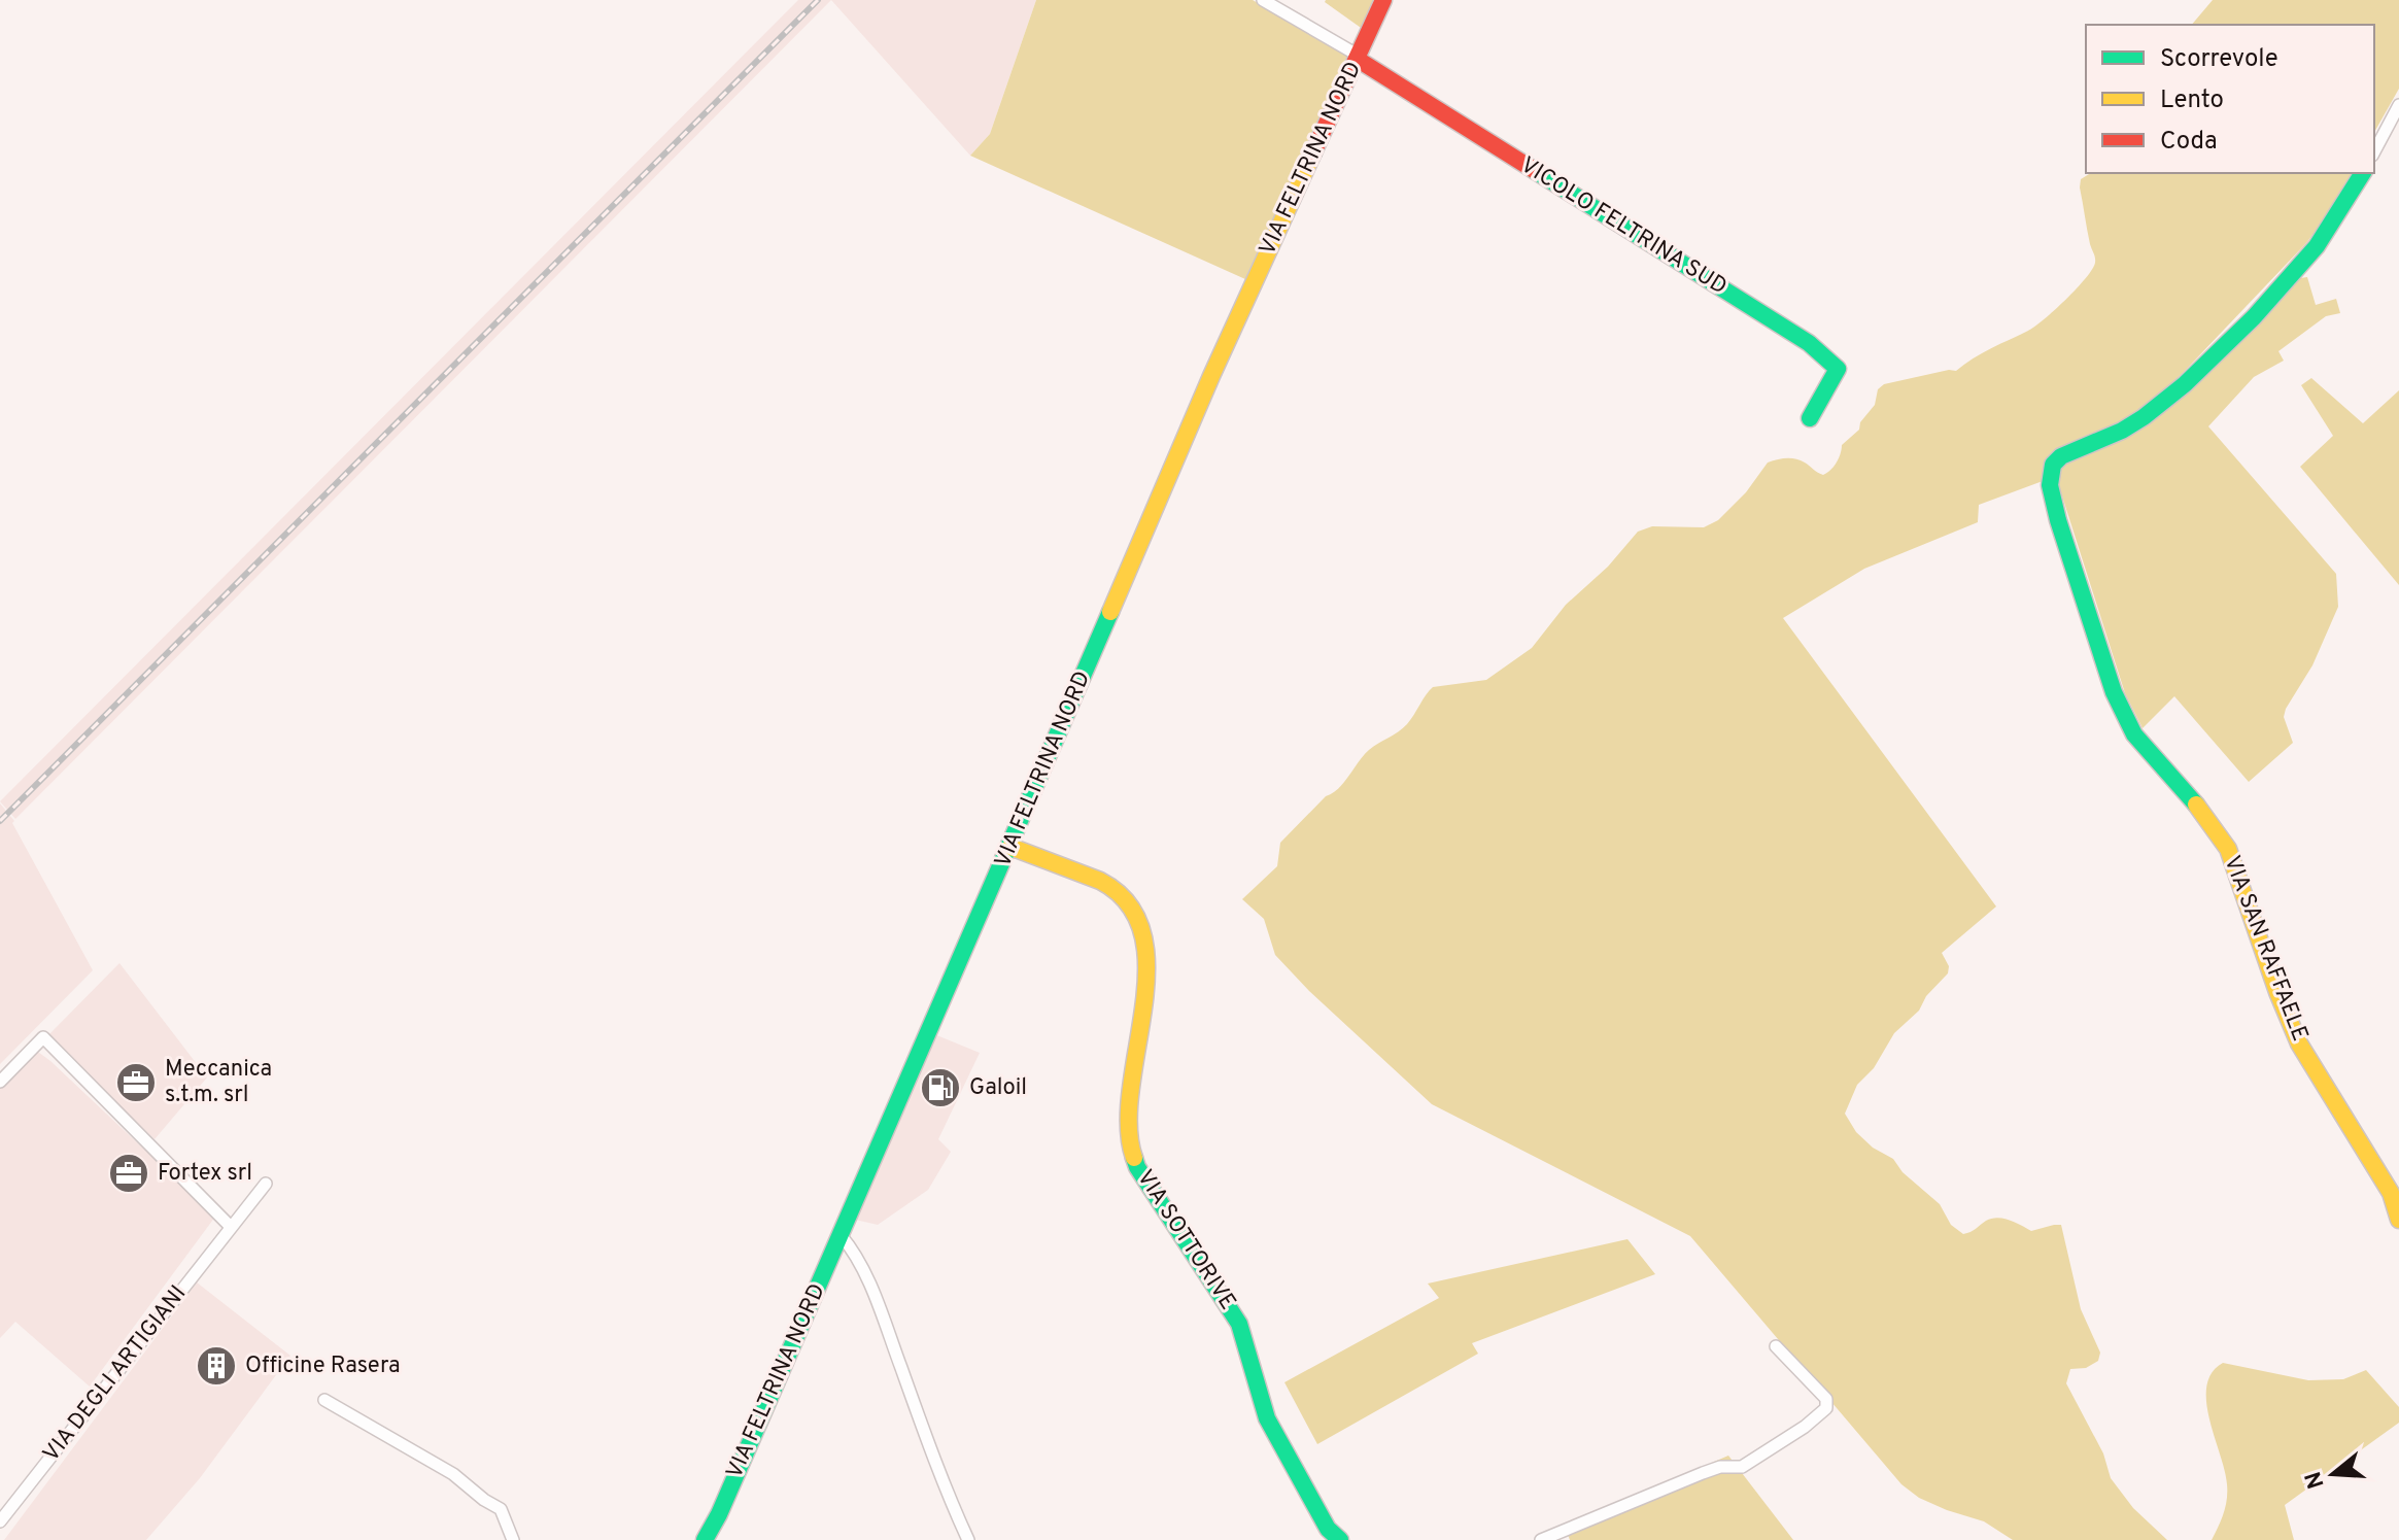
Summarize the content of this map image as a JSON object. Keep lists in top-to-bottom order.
{
  "streets": {
    "street": [
      "VIA FELTRINA NORD",
      "VICOLO FELTRINA SUD",
      "VIA SAN RAFFAELE",
      "VIA SOTTORIVE",
      "VIA DEGLI ARTIGIANI"
    ]
  },
  "crossings": [
    ["VIA FELTRINA NORD", "VICOLO FELTRINA SUD"],
    ["VIA FELTRINA NORD", "VIA SOTTORIVE"]
  ],
  "places": {
    "office": ["Meccanica s.t.m. srl", "Fortex srl"],
    "fuel station": ["Galoil"],
    "building": ["Officine Rasera"]
  },
  "legend": ["Scorrevole", "Lento", "Coda"],
  "north": "left"
}
